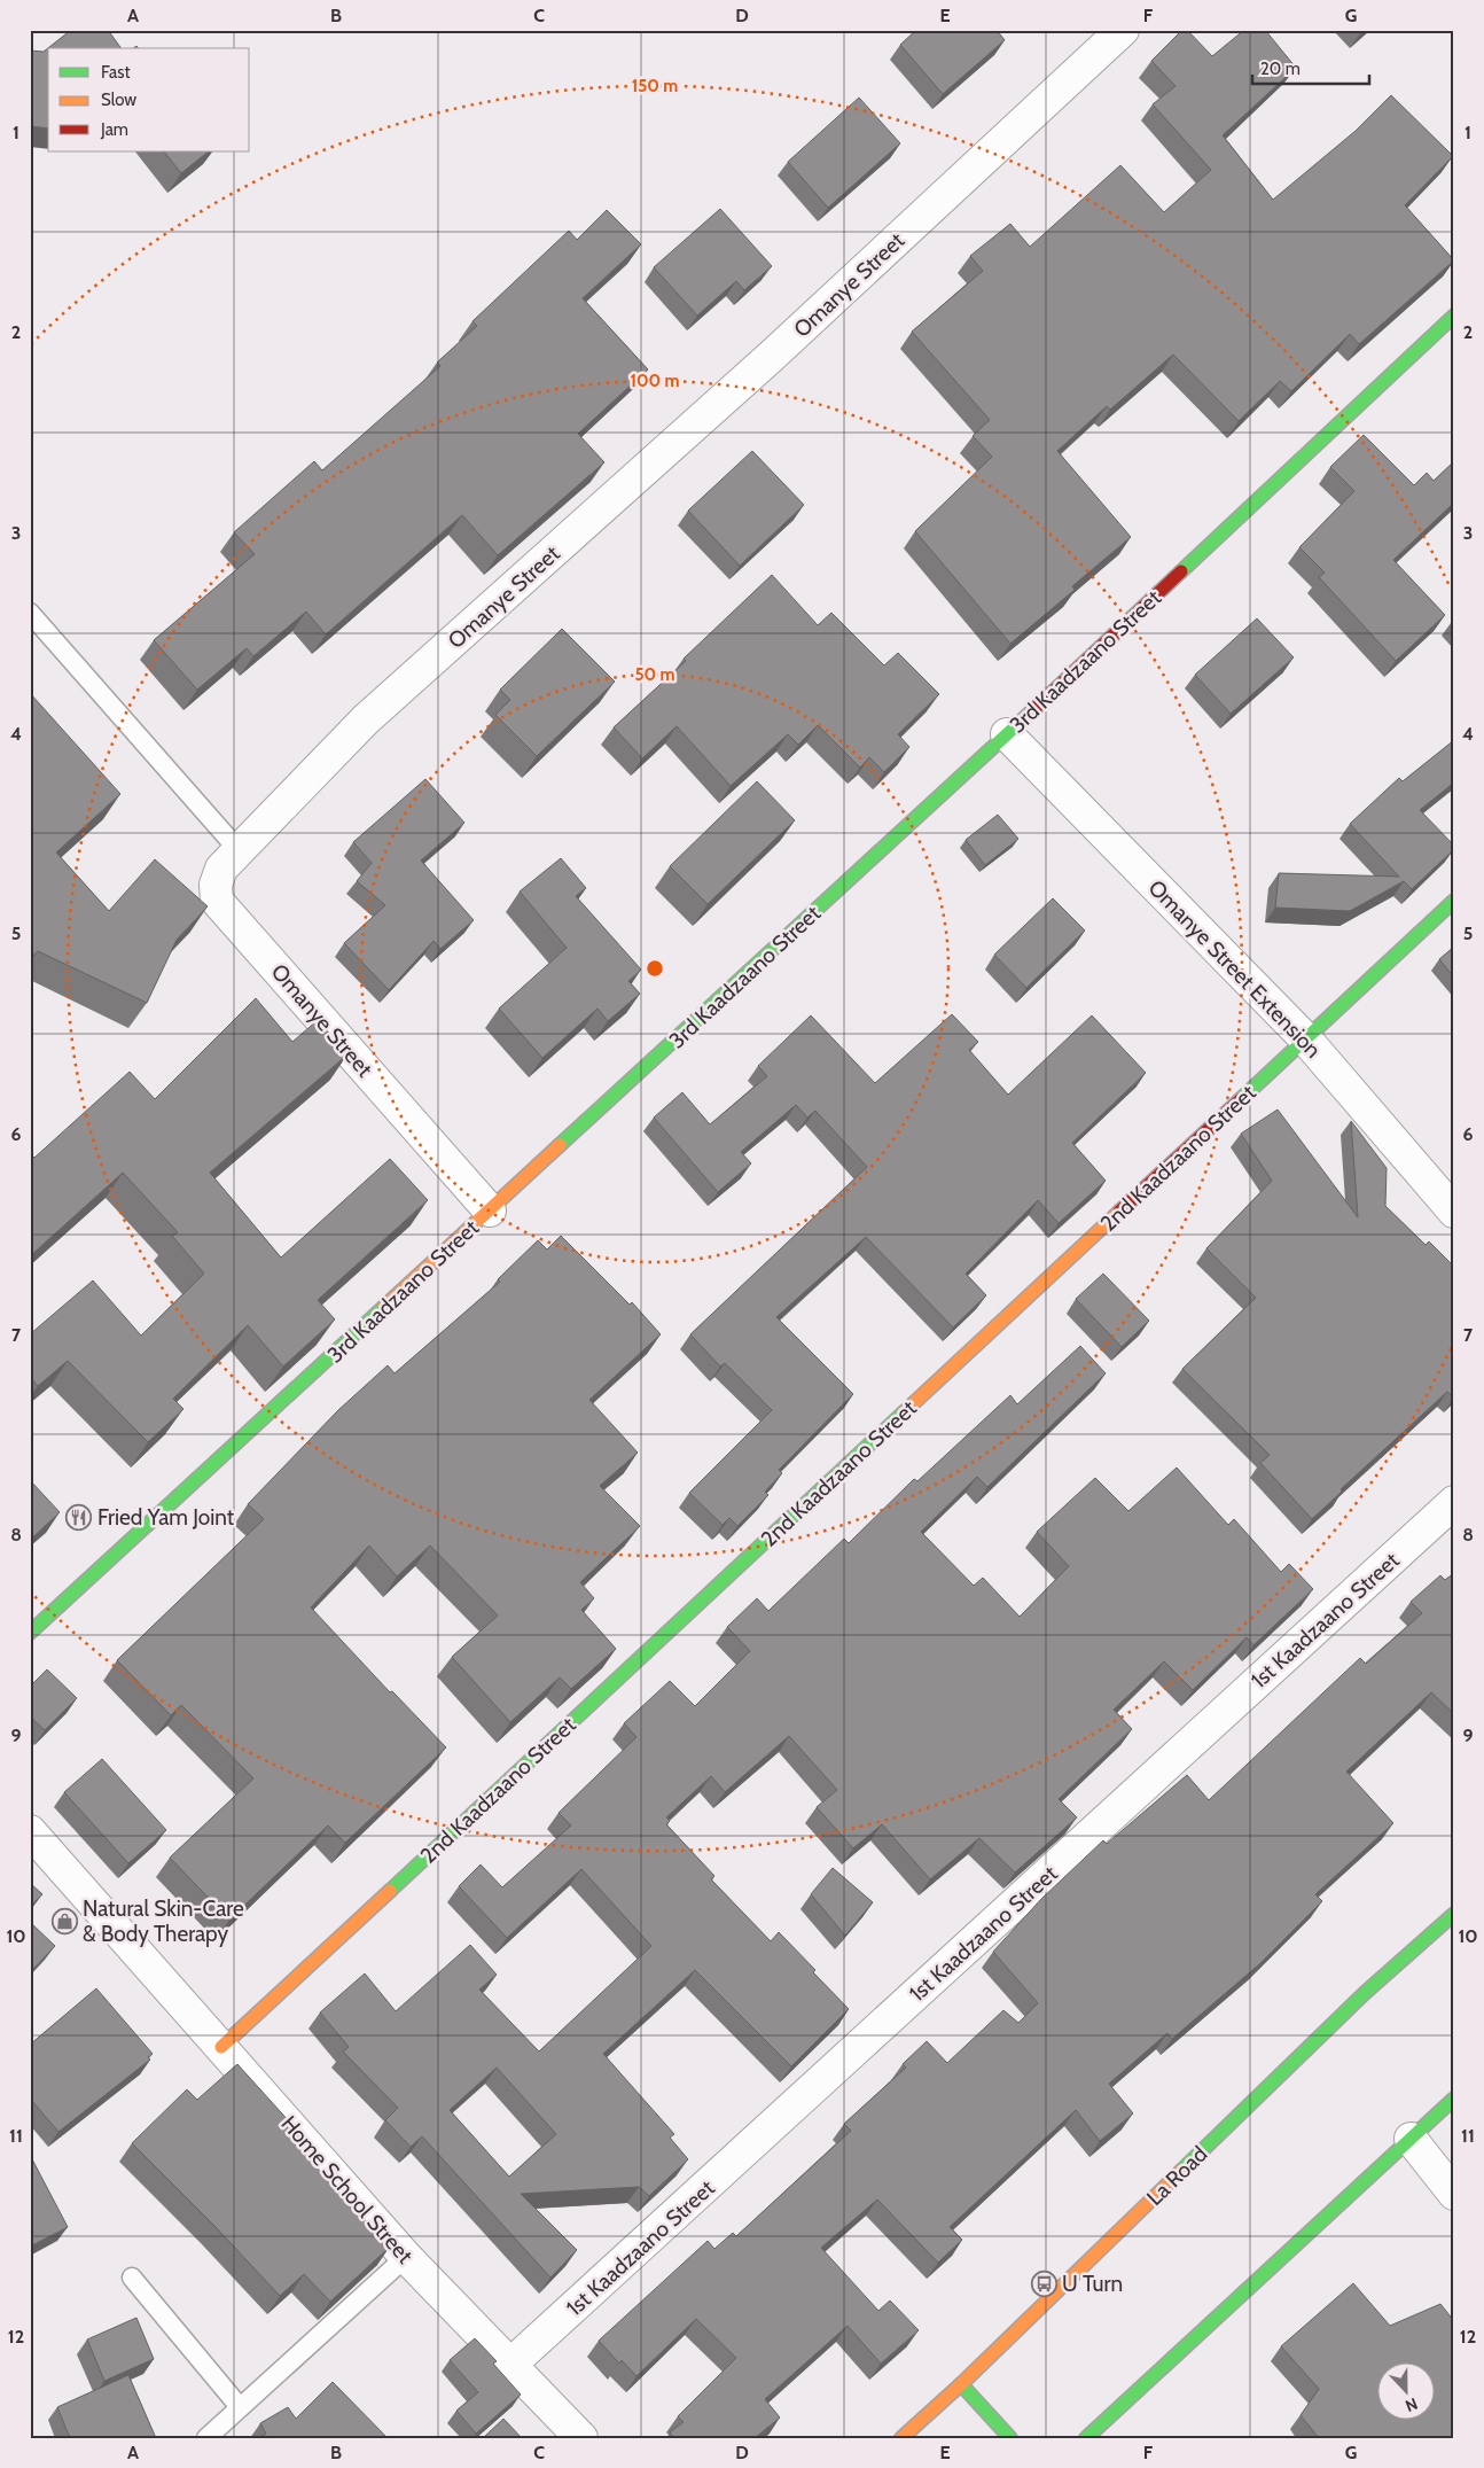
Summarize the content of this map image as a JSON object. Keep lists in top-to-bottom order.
{
  "streets": {
    "street": [
      "Omanye Street",
      "3rd Kaadzaano Street",
      "Omanye Street Extension",
      "2nd Kaadzaano Street",
      "1st Kaadzaano Street",
      "La Road",
      "Home School Street"
    ]
  },
  "crossings": [
    ["Omanye Street", "3rd Kaadzaano Street"],
    ["3rd Kaadzaano Street", "Omanye Street Extension"],
    ["Omanye Street Extension", "2nd Kaadzaano Street"],
    ["2nd Kaadzaano Street", "Home School Street"],
    ["1st Kaadzaano Street", "Home School Street"]
  ],
  "places": {
    "restaurant": ["Fried Yam Joint"],
    "shop": ["Natural Skin-Care & Body Therapy"],
    "bus stop": ["U Turn"]
  },
  "legend": ["Fast", "Slow", "Jam"],
  "scale_bar": "20 m",
  "north": "bottom",
  "grid": {
    "columns": [
      "A",
      "B",
      "C",
      "D",
      "E",
      "F",
      "G"
    ],
    "rows": [
      "1",
      "2",
      "3",
      "4",
      "5",
      "6",
      "7",
      "8",
      "9",
      "10",
      "11",
      "12"
    ]
  },
  "rings": ["150 m", "100 m", "50 m"]
}
